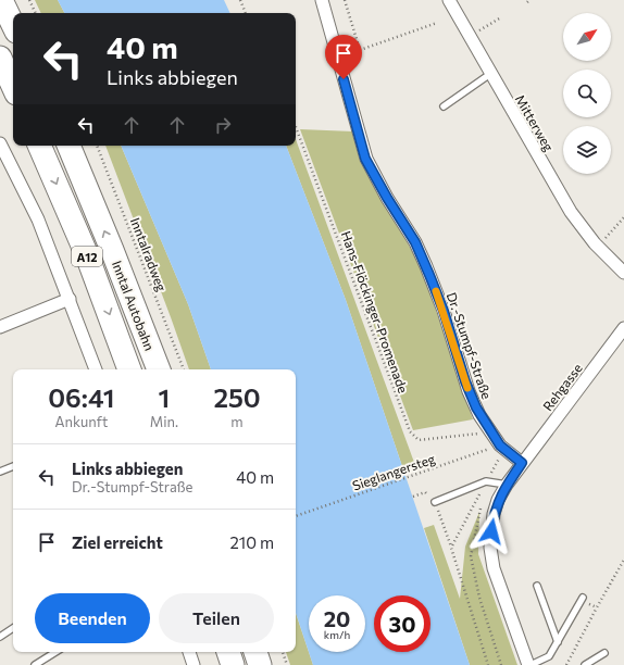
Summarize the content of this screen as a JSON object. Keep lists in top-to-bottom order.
{
  "streets": {
    "highway": ["A12", "Inntal Autobahn"],
    "street": ["Mitterweg", "Dr.-Stumpf-Straße", "Rehgasse"],
    "path": ["Inntalradweg", "Hans-Flöckinger-Promenade", "Sieglangersteg"]
  },
  "crossings": [
    ["Hans-Flöckinger-Promenade", "Dr.-Stumpf-Straße"],
    ["Dr.-Stumpf-Straße", "Rehgasse"],
    ["Dr.-Stumpf-Straße", "Sieglangersteg"]
  ],
  "north": "top right",
  "page": {
    "turn": ["40 m", "Links abbiegen"],
    "eta": [
      "06:41",
      "Ankunft",
      "1",
      "Min.",
      "250",
      "m"
    ],
    "list": [
      {
        "name": "Links abbiegen",
        "note": "Dr.-Stumpf-Straße",
        "value": "40 m"
      },
      {
        "name": "Ziel erreicht",
        "value": "210 m"
      }
    ],
    "buttons": ["Beenden", "Teilen"],
    "speed": "20 km/h",
    "limit": "30"
  }
}
